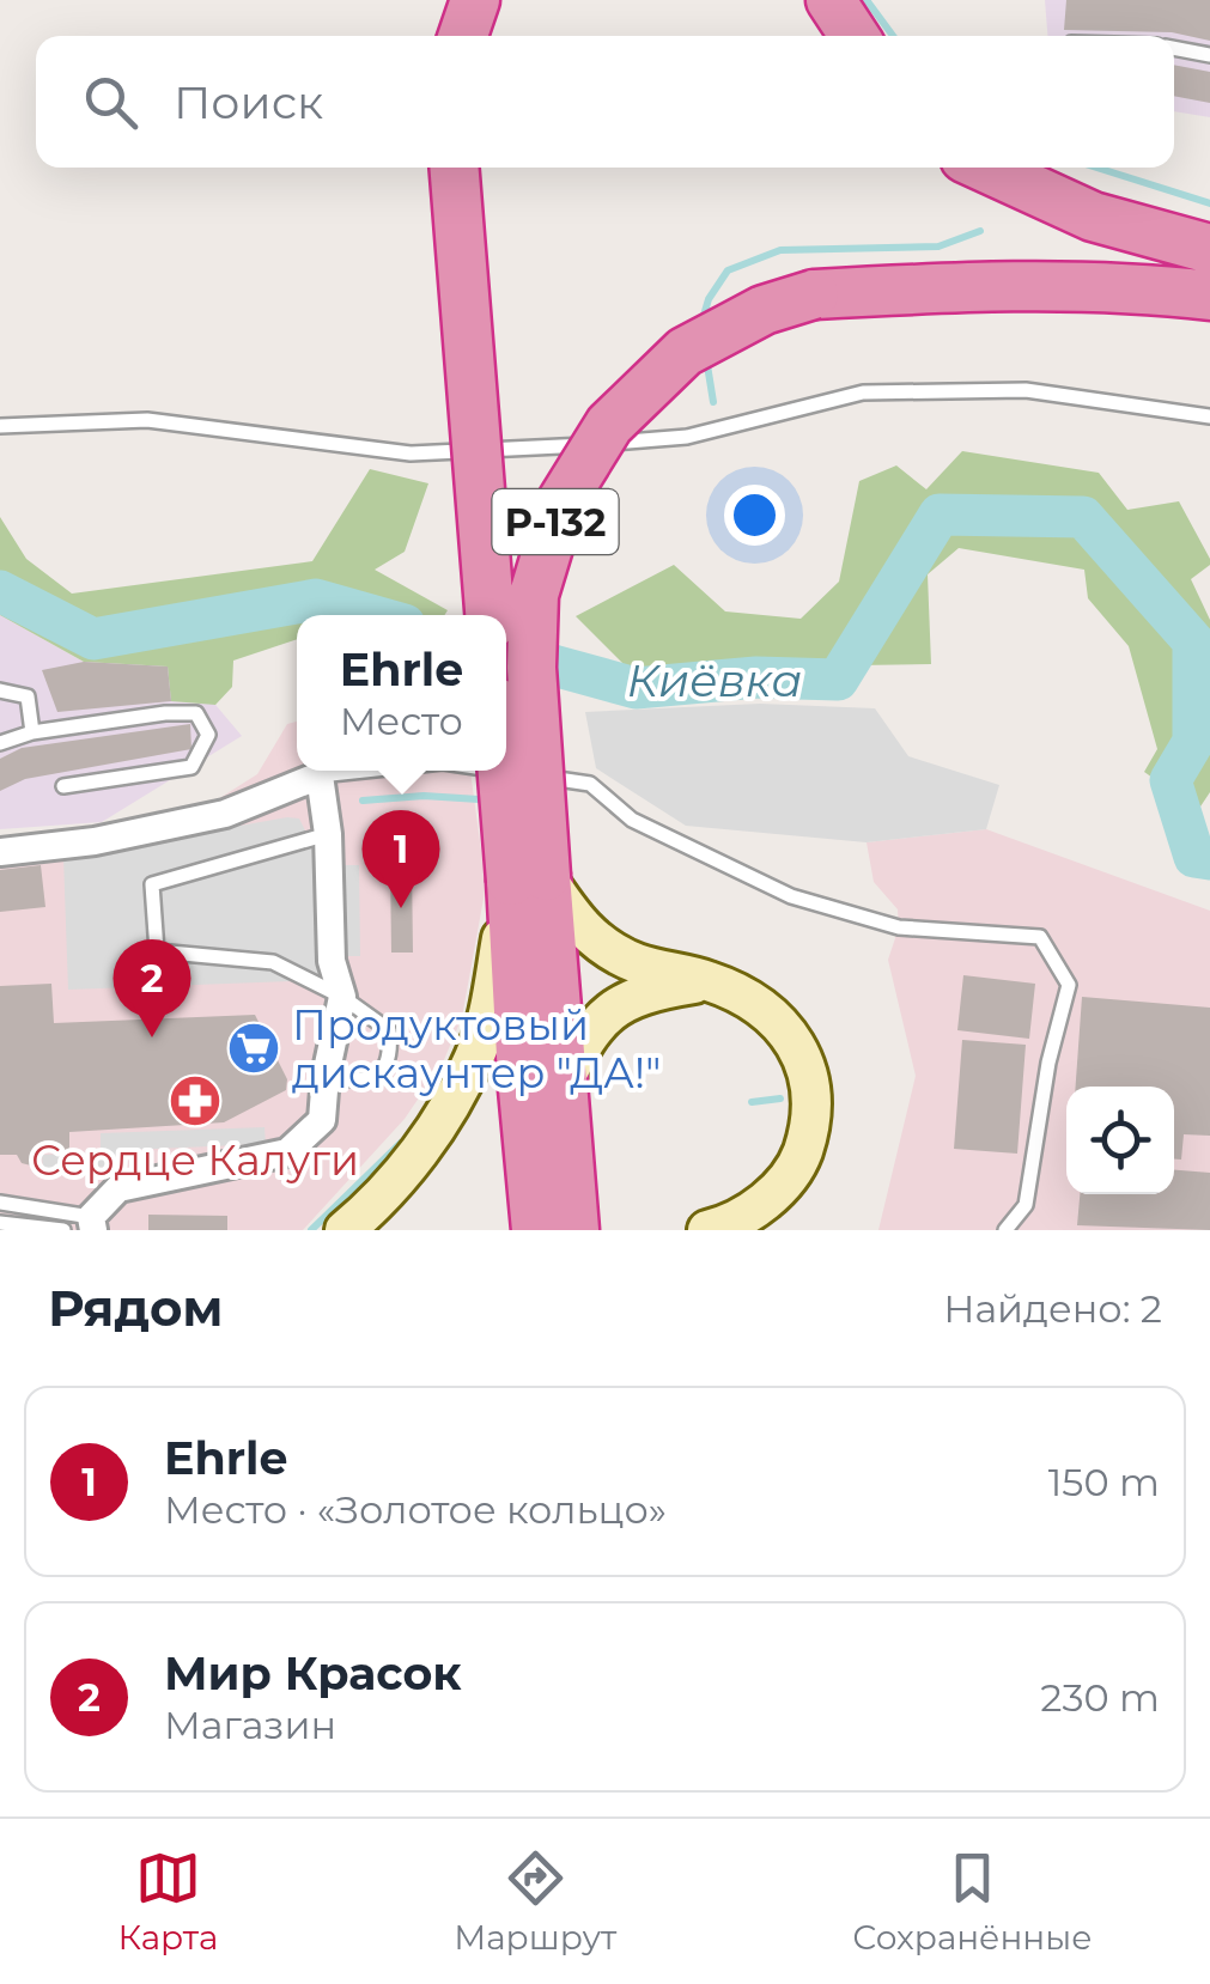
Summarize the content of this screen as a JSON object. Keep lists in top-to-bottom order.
{
  "streets": {
    "highway": ["Р-132"]
  },
  "water": ["Киёвка"],
  "places": {
    "supermarket": ["Продуктовый дискаунтер \"ДА!\""],
    "pharmacy": ["Сердце Калуги"]
  },
  "page": {
    "search": "Поиск",
    "popup": ["Ehrle", "Место"],
    "pins": ["1", "2"],
    "heading": ["Рядом", "Найдено: 2"],
    "list": [
      {
        "mark": "1",
        "name": "Ehrle",
        "note": "Место · «Золотое кольцо»",
        "value": "150 m"
      },
      {
        "mark": "2",
        "name": "Мир Красок",
        "note": "Магазин",
        "value": "230 m"
      }
    ],
    "nav": ["Карта", "Маршрут", "Сохранённые"]
  }
}
